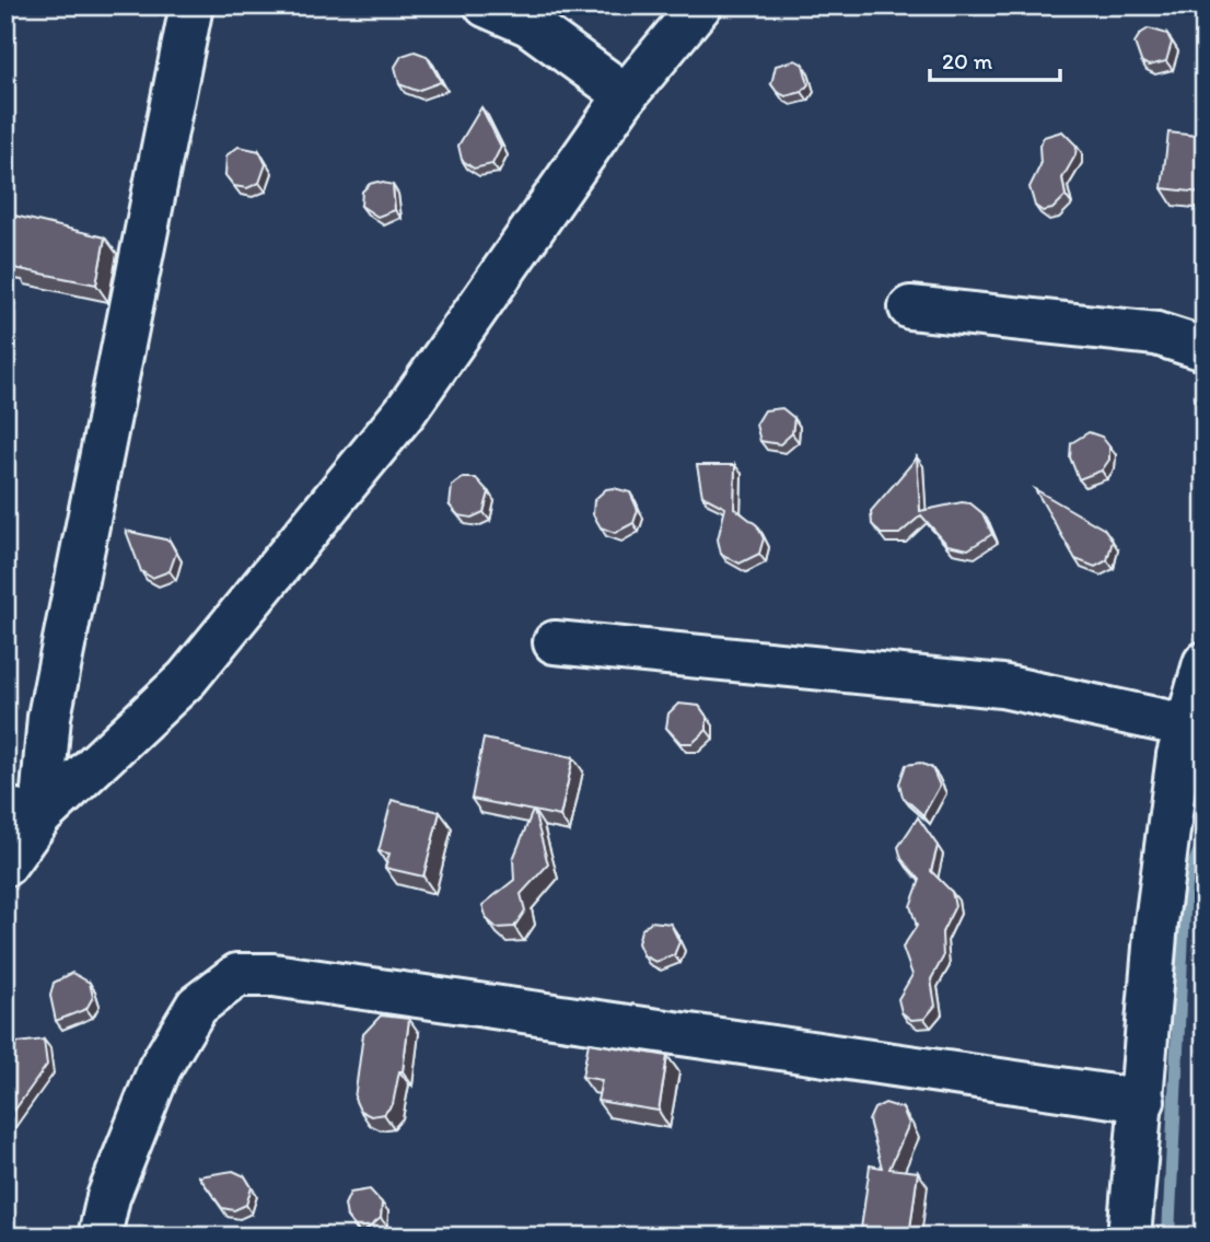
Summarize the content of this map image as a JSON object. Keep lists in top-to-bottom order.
{
  "scale_bar": "20 m"
}
